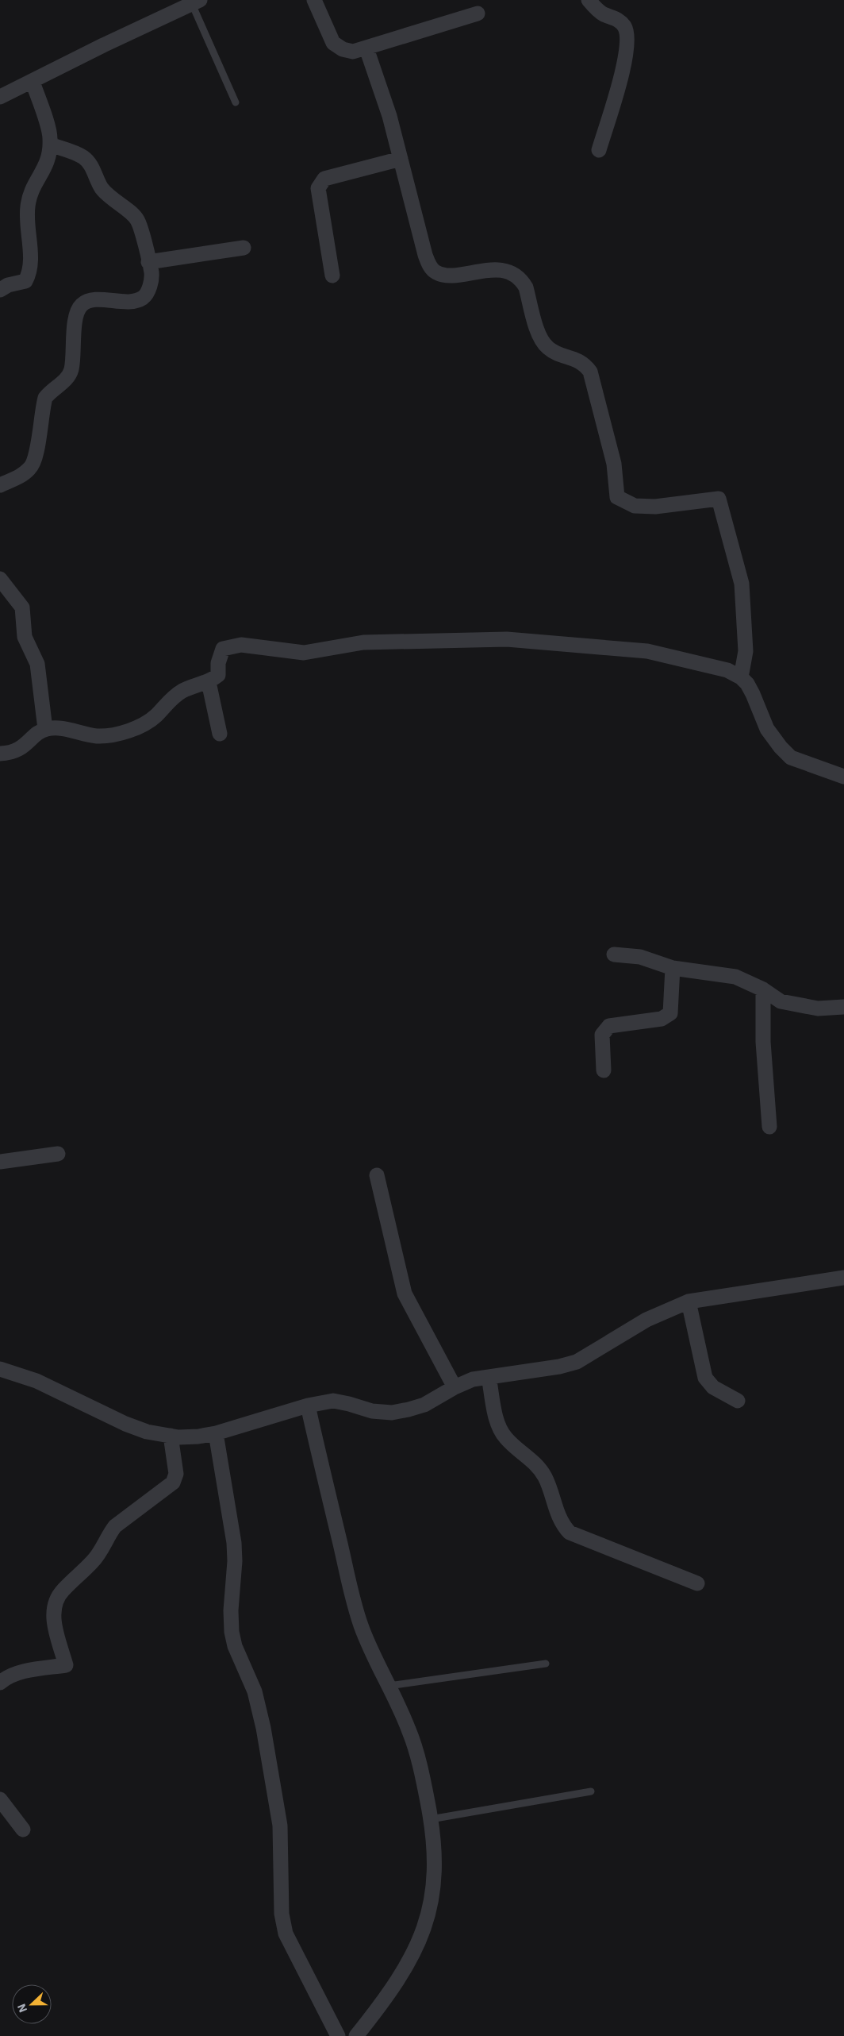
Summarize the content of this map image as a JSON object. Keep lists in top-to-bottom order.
{
  "north": "left"
}
